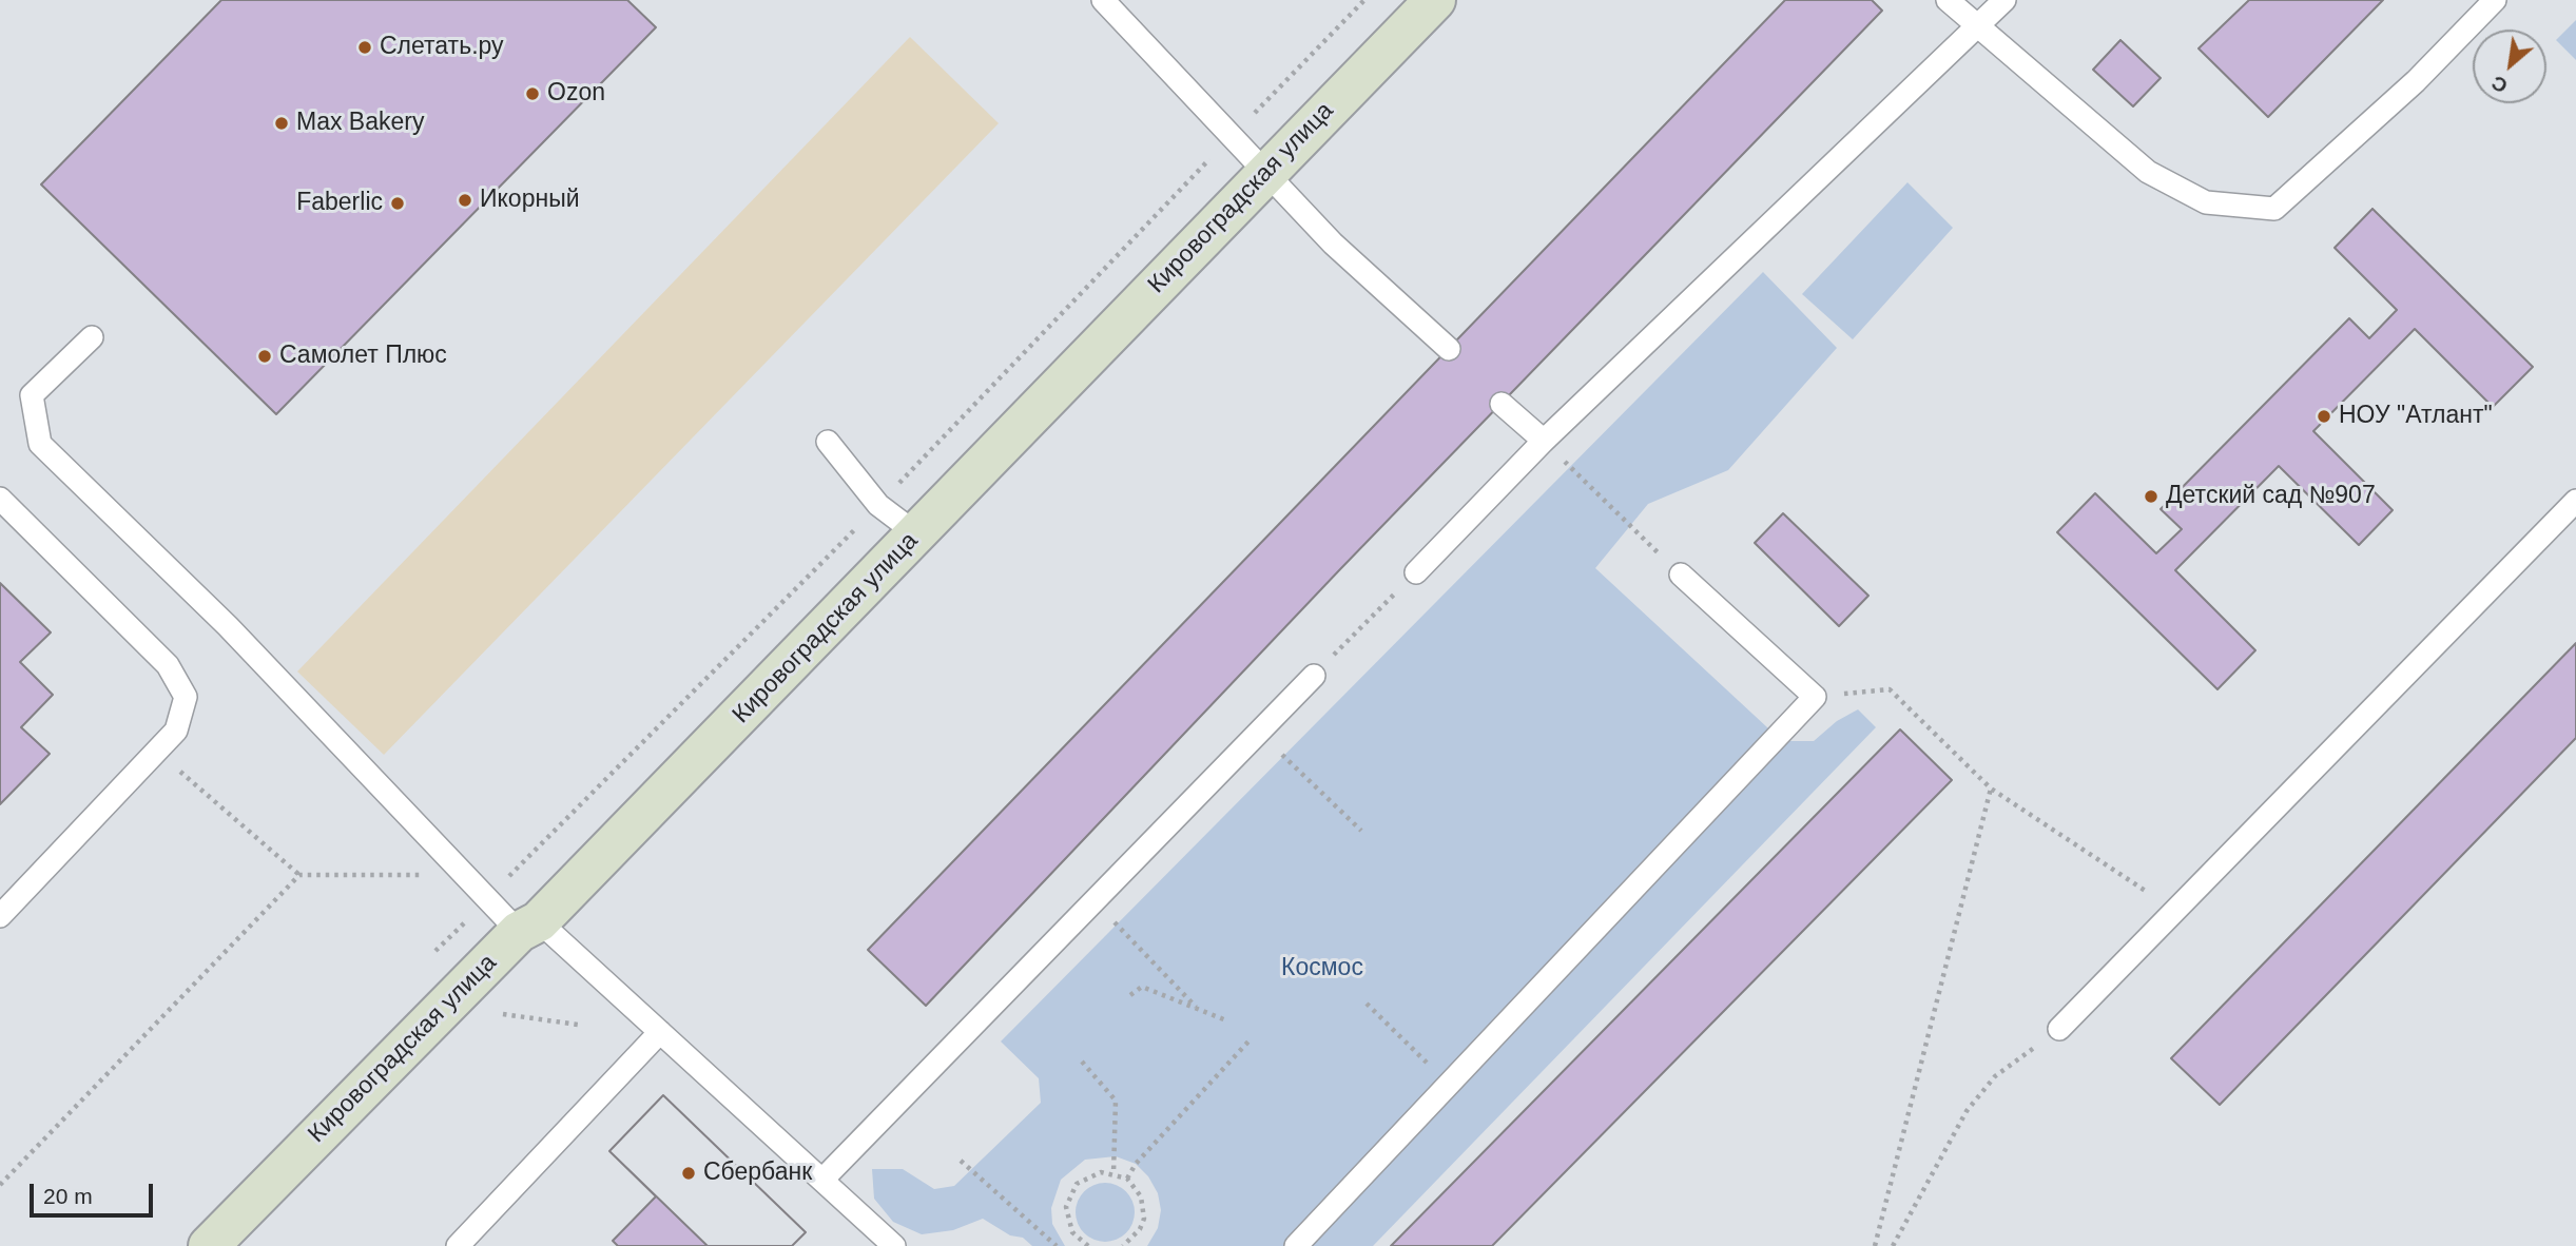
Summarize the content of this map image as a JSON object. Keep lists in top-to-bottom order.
{
  "streets": {
    "street": ["Кировоградская улица"]
  },
  "parks": ["Космос"],
  "places": [
    "Слетать.ру",
    "Ozon",
    "Max Bakery",
    "Икорный",
    "Faberlic",
    "Самолет Плюс",
    "НОУ \"Атлант\"",
    "Детский сад №907",
    "Сбербанк"
  ],
  "scale_bar": "20 m",
  "north": "bottom left"
}
